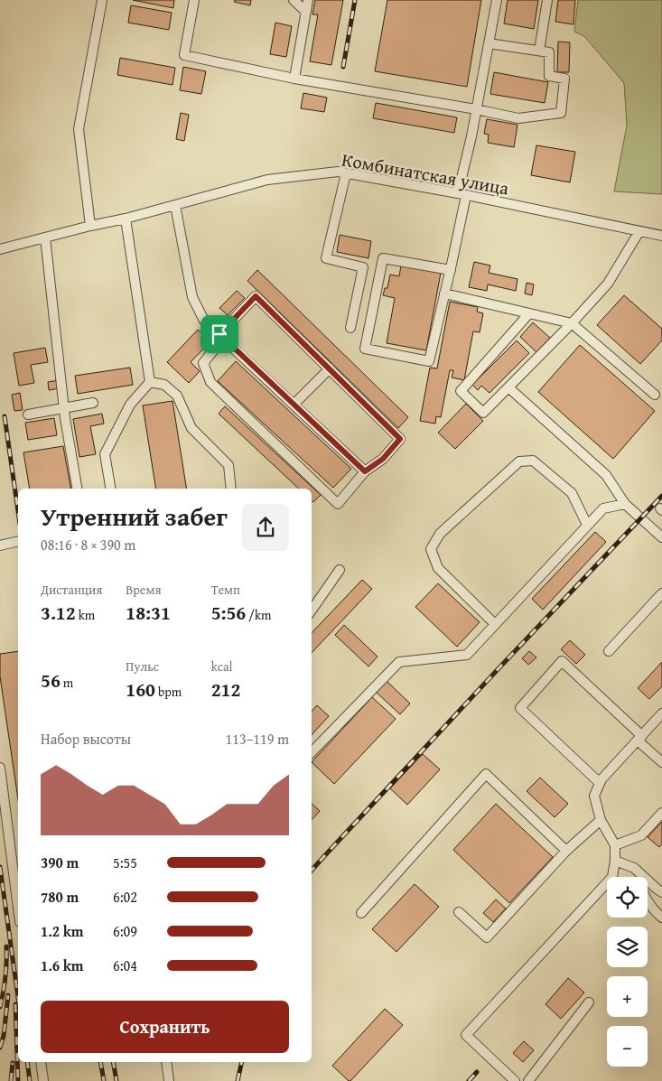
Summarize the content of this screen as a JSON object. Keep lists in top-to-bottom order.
{
  "streets": {
    "street": ["Комбинатская улица"]
  },
  "page": {
    "heading": ["Утренний забег", "08:16 · 8 × 390 m"],
    "stats": [
      ["Дистанция", "3.12 km"],
      ["Время", "18:31"],
      ["Темп", "5:56 /km"],
      ["56 m"],
      ["Пульс", "160 bpm"],
      ["kcal", "212"]
    ],
    "chart": ["Набор высоты", "113–119 m"],
    "list": [
      {
        "name": "390 m",
        "note": "5:55"
      },
      {
        "name": "780 m",
        "note": "6:02"
      },
      {
        "name": "1.2 km",
        "note": "6:09"
      },
      {
        "name": "1.6 km",
        "note": "6:04"
      }
    ],
    "map_buttons": ["+", "−"],
    "buttons": "Сохранить"
  }
}
